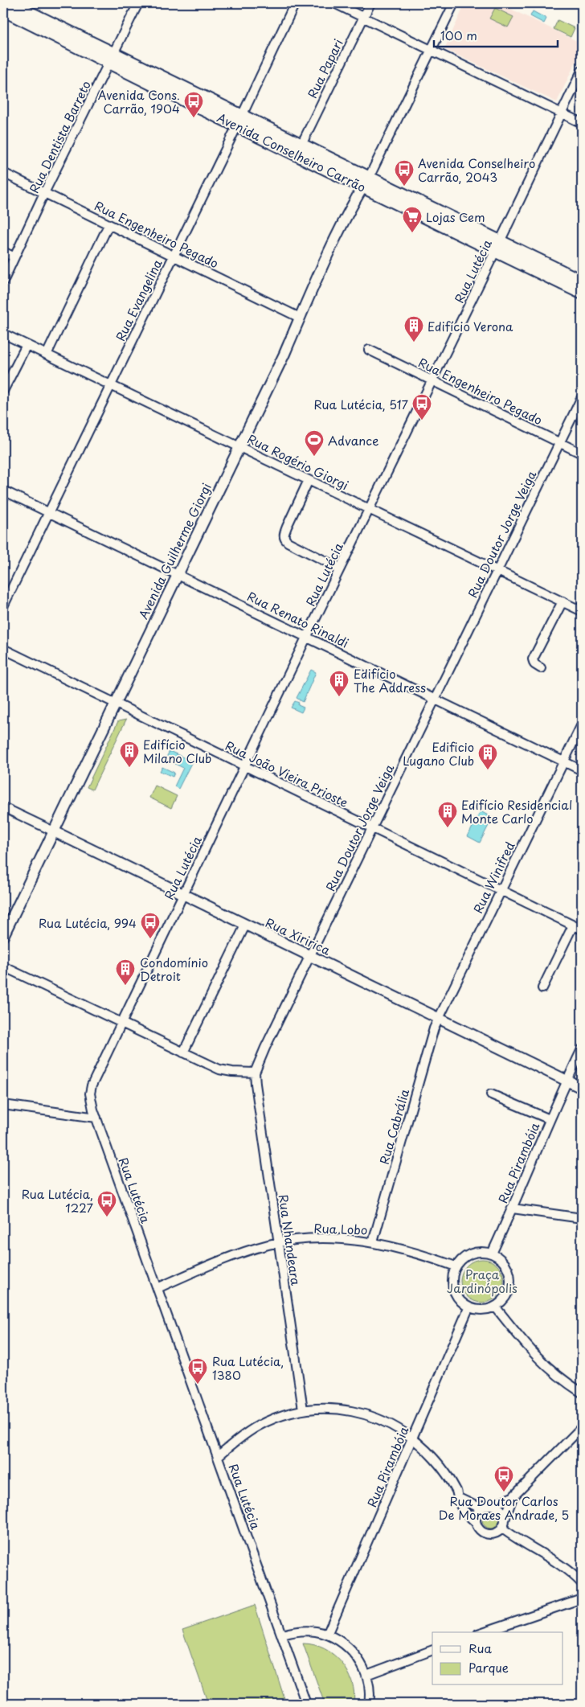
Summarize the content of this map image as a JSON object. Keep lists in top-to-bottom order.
{
  "streets": {
    "main road": ["Avenida Conselheiro Carrão"],
    "street": [
      "Rua Papari",
      "Rua Dentista Barreto",
      "Rua Engenheiro Pegado",
      "Rua Lutécia",
      "Rua Evangelina",
      "Rua Rogério Giorgi",
      "Rua Doutor Jorge Veiga",
      "Avenida Guilherme Giorgi",
      "Rua Renato Rinaldi",
      "Rua João Vieira Prioste",
      "Rua Winifred",
      "Rua Xiririca",
      "Rua Cabrália",
      "Rua Pirambóia",
      "Rua Lobo",
      "Rua Nhandeara"
    ]
  },
  "crossings": [
    ["Rua Papari", "Avenida Conselheiro Carrão"],
    ["Rua Dentista Barreto", "Avenida Conselheiro Carrão"],
    ["Rua Dentista Barreto", "Rua Engenheiro Pegado"],
    ["Avenida Conselheiro Carrão", "Rua Lutécia"],
    ["Avenida Conselheiro Carrão", "Rua Evangelina"],
    ["Avenida Conselheiro Carrão", "Avenida Guilherme Giorgi"],
    ["Rua Engenheiro Pegado", "Rua Lutécia"],
    ["Rua Engenheiro Pegado", "Rua Evangelina"],
    ["Rua Engenheiro Pegado", "Rua Doutor Jorge Veiga"],
    ["Rua Engenheiro Pegado", "Avenida Guilherme Giorgi"],
    ["Rua Lutécia", "Rua Rogério Giorgi"],
    ["Rua Lutécia", "Rua Renato Rinaldi"],
    ["Rua Lutécia", "Rua João Vieira Prioste"],
    ["Rua Lutécia", "Rua Xiririca"],
    ["Rua Lutécia", "Rua Lobo"],
    ["Rua Evangelina", "Rua Rogério Giorgi"],
    ["Rua Evangelina", "Rua Renato Rinaldi"],
    ["Rua Rogério Giorgi", "Rua Doutor Jorge Veiga"],
    ["Rua Rogério Giorgi", "Avenida Guilherme Giorgi"],
    ["Rua Doutor Jorge Veiga", "Rua Renato Rinaldi"],
    ["Rua Doutor Jorge Veiga", "Rua João Vieira Prioste"],
    ["Rua Doutor Jorge Veiga", "Rua Xiririca"],
    ["Rua Doutor Jorge Veiga", "Rua Nhandeara"],
    ["Avenida Guilherme Giorgi", "Rua Renato Rinaldi"],
    ["Avenida Guilherme Giorgi", "Rua João Vieira Prioste"],
    ["Avenida Guilherme Giorgi", "Rua Xiririca"],
    ["Rua Renato Rinaldi", "Rua Winifred"],
    ["Rua João Vieira Prioste", "Rua Winifred"],
    ["Rua Winifred", "Rua Xiririca"],
    ["Rua Winifred", "Rua Cabrália"],
    ["Rua Xiririca", "Rua Cabrália"],
    ["Rua Xiririca", "Rua Pirambóia"],
    ["Rua Cabrália", "Rua Lobo"],
    ["Rua Pirambóia", "Rua Lobo"],
    ["Rua Lobo", "Rua Nhandeara"]
  ],
  "parks": ["Praça Jardinópolis"],
  "places": {
    "bus stop": [
      "Avenida Cons. Carrão, 1904",
      "Avenida Conselheiro Carrão, 2043",
      "Rua Lutécia, 517",
      "Rua Lutécia, 994",
      "Rua Lutécia, 1227",
      "Rua Lutécia, 1380",
      "Rua Doutor Carlos De Moraes Andrade, 5"
    ],
    "supermarket": ["Lojas Cem"],
    "building": [
      "Edifício Verona",
      "Edifício The Address",
      "Edifício Milano Club",
      "Edificio Lugano Club",
      "Edifício Residencial Monte Carlo",
      "Condomínio Detroit"
    ],
    "sports": ["Advance"]
  },
  "legend": ["Rua", "Parque"],
  "scale_bar": "100 m"
}
